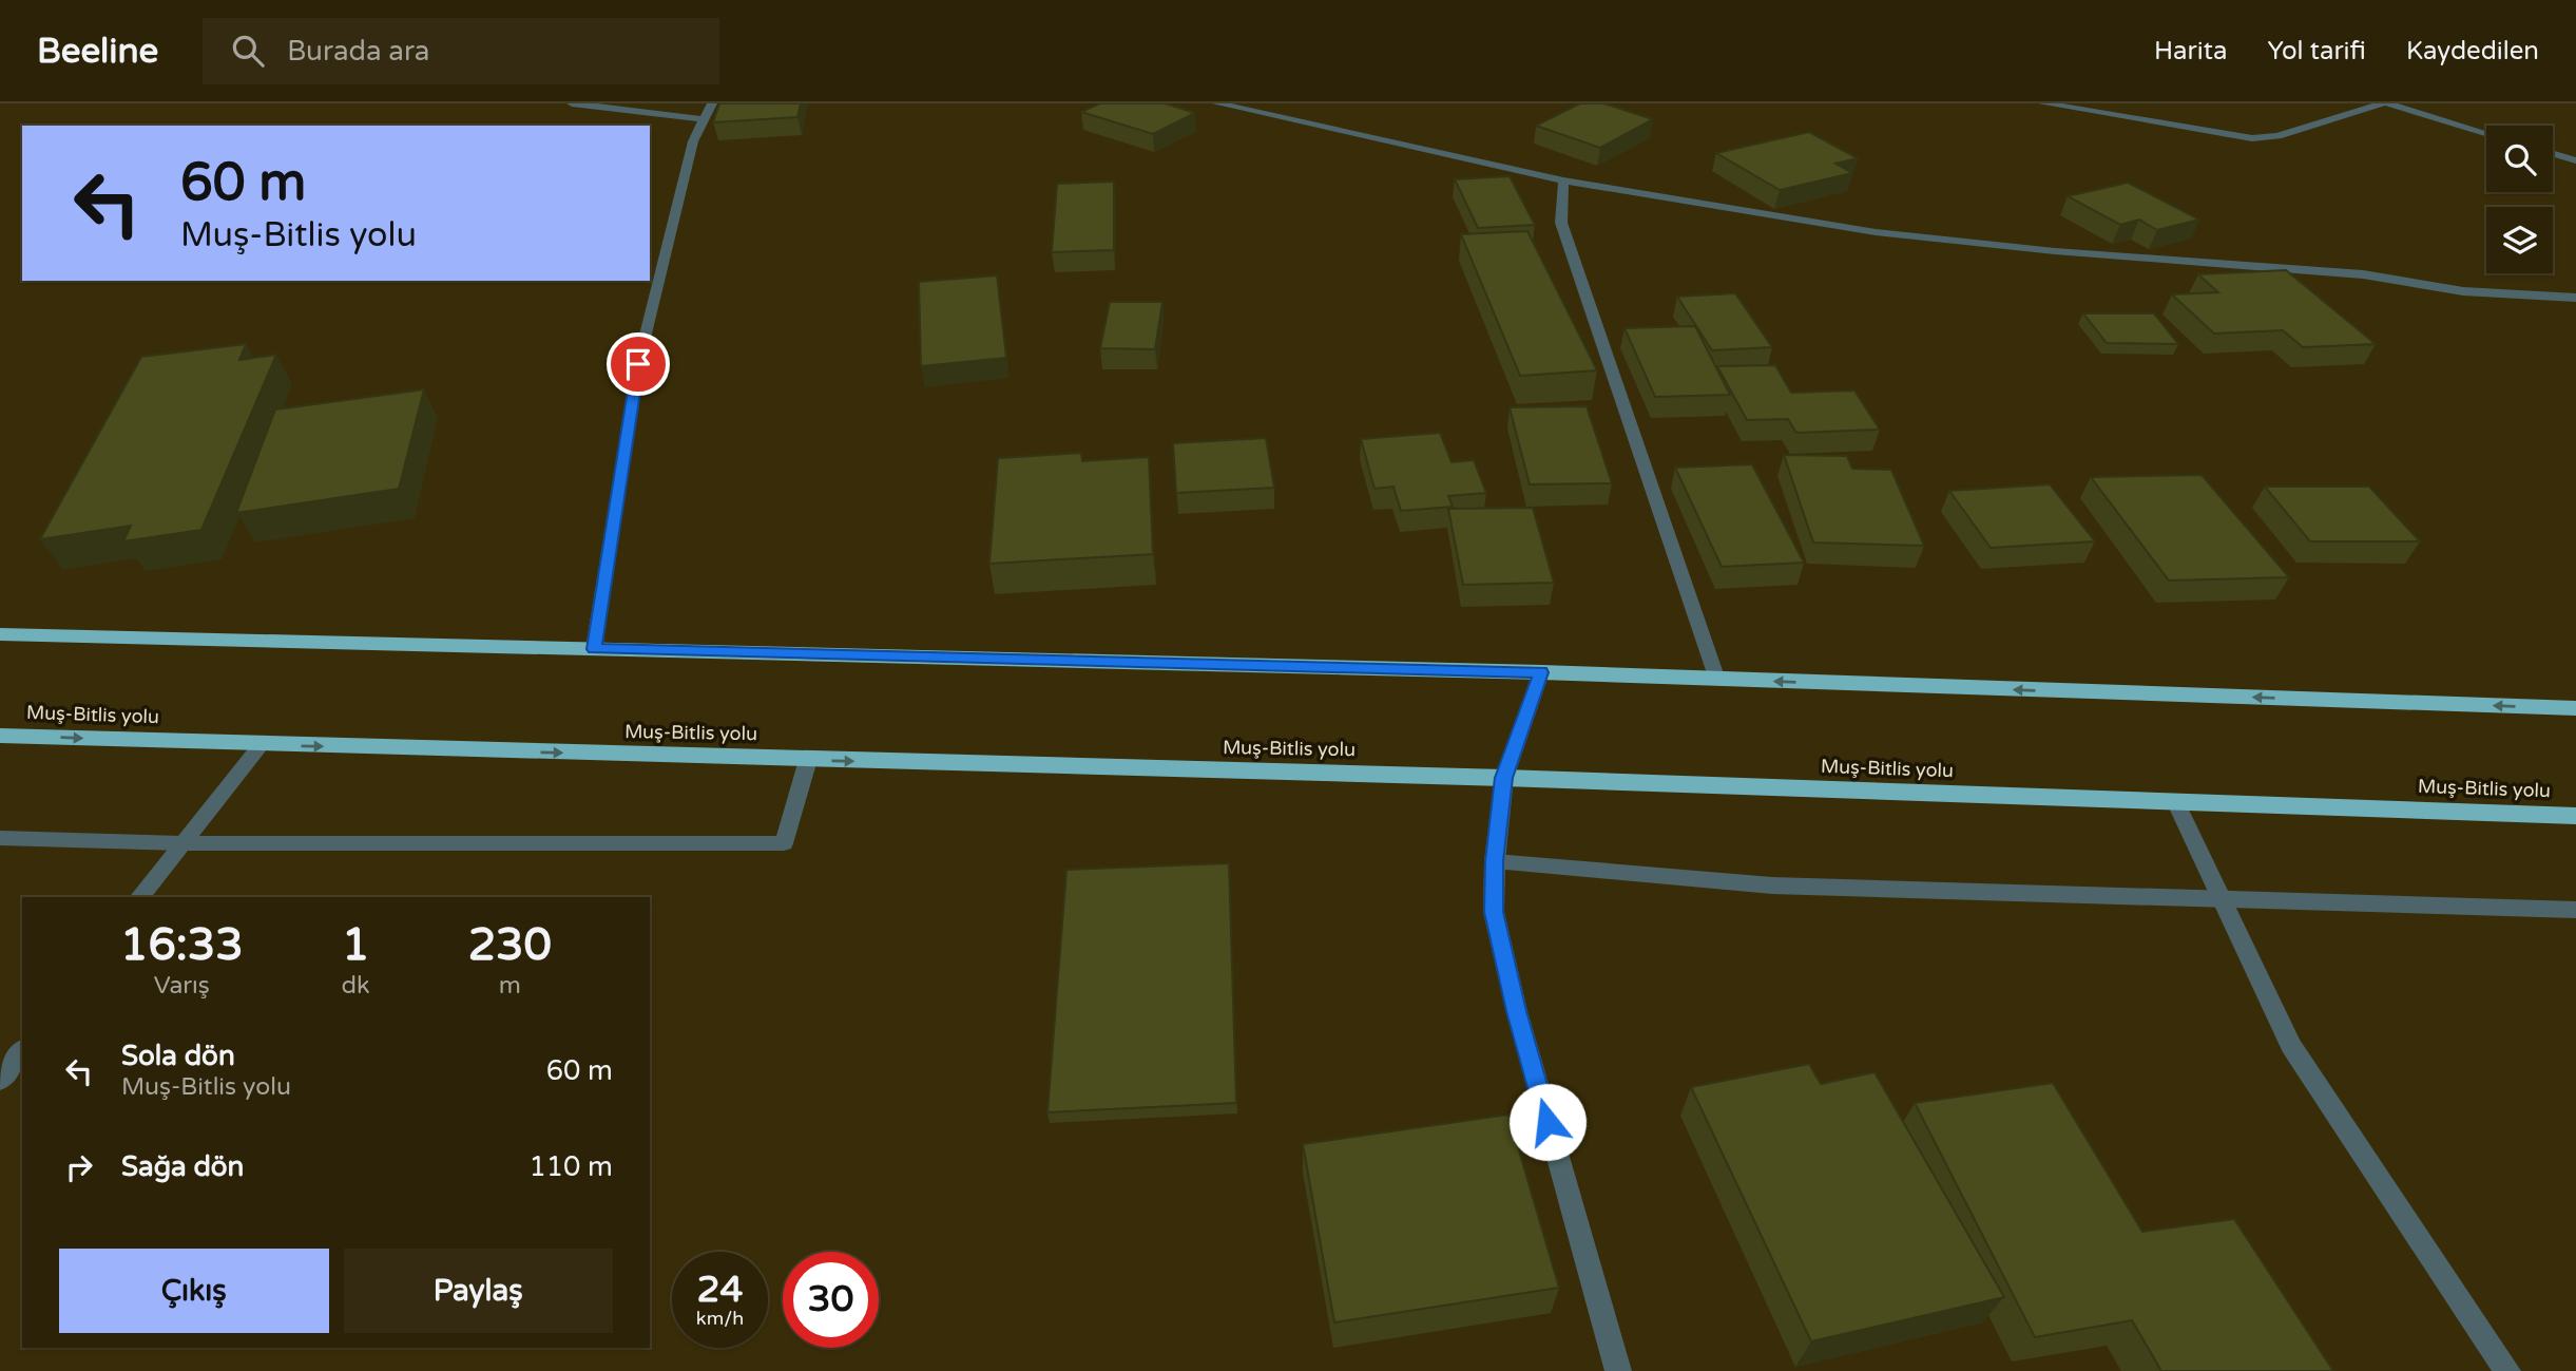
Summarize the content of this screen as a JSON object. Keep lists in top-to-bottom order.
{
  "streets": {
    "highway": ["Muş-Bitlis yolu"]
  },
  "page": {
    "header": "Beeline",
    "search": "Burada ara",
    "nav": ["Harita", "Yol tarifi", "Kaydedilen"],
    "turn": ["60 m", "Muş-Bitlis yolu"],
    "eta": [
      "16:33",
      "Varış",
      "1",
      "dk",
      "230",
      "m"
    ],
    "list": [
      {
        "name": "Sola dön",
        "note": "Muş-Bitlis yolu",
        "value": "60 m"
      },
      {
        "name": "Sağa dön",
        "value": "110 m"
      }
    ],
    "buttons": ["Çıkış", "Paylaş"],
    "speed": "24 km/h",
    "limit": "30"
  }
}
